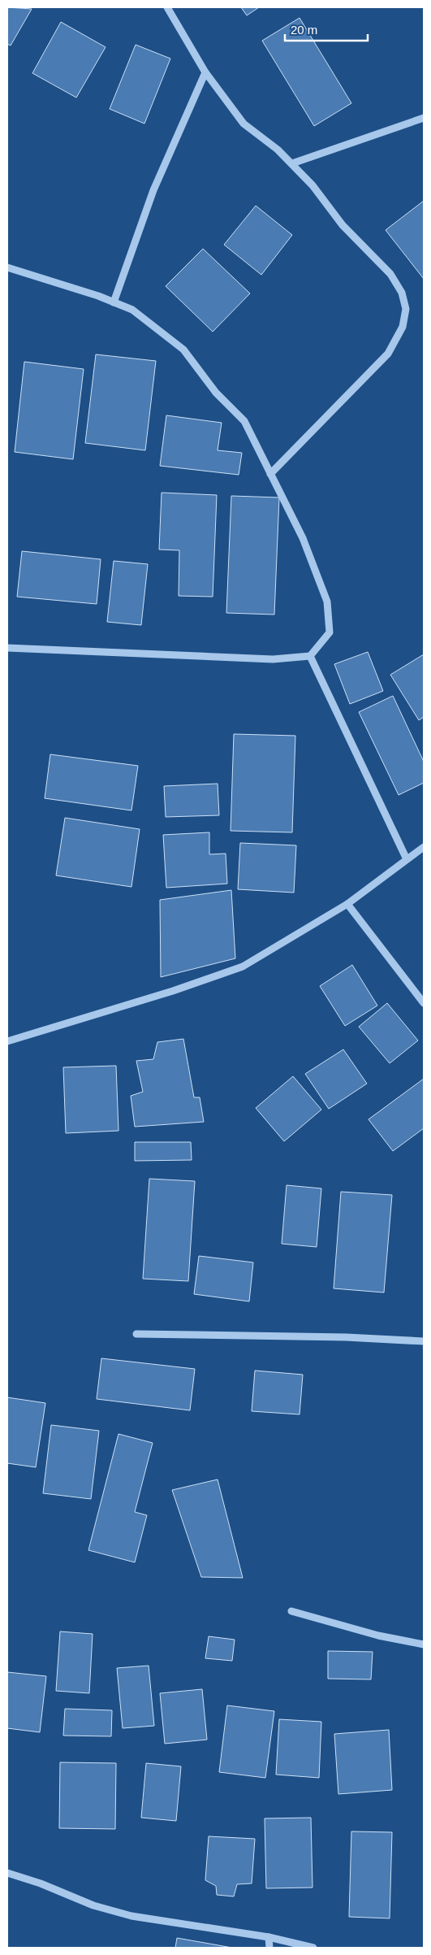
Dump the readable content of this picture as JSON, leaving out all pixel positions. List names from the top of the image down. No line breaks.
{"scale_bar":"20 m"}
